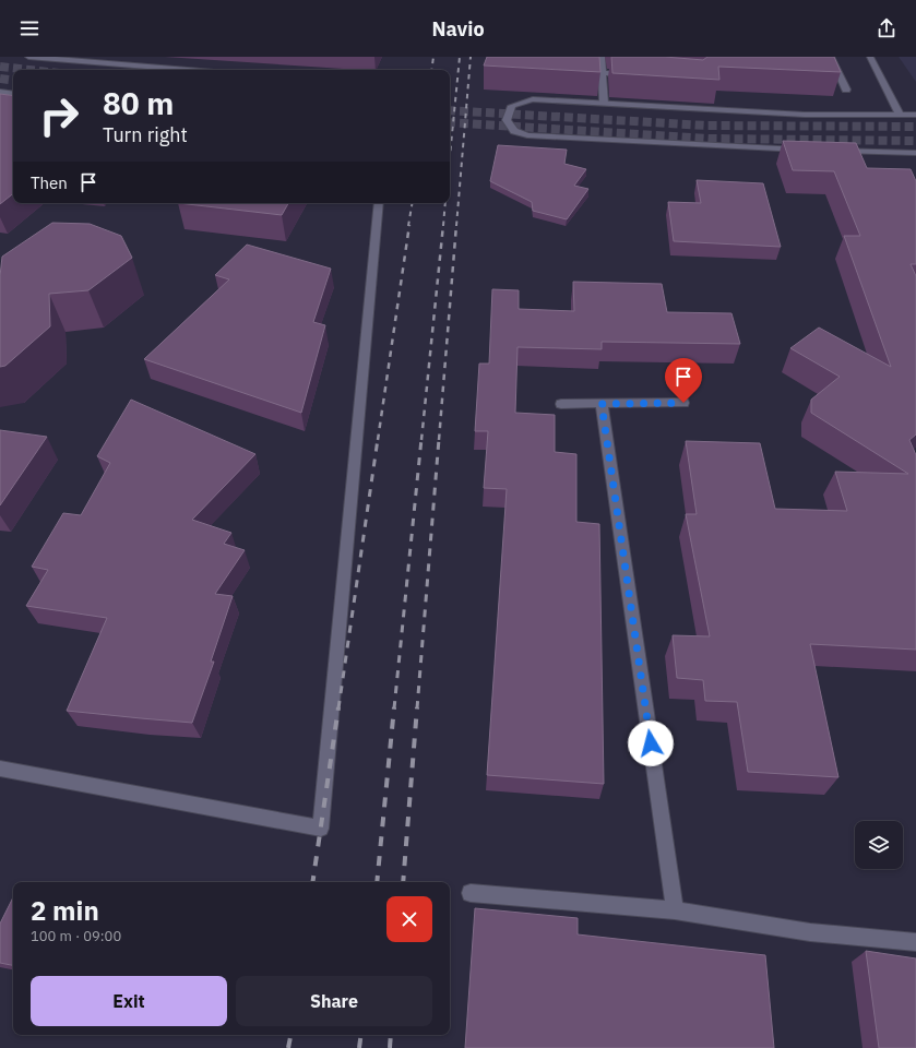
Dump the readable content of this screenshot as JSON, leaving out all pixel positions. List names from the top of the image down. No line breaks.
{"page":{"header":"Navio","turn":["80 m","Turn right"],"then":"Then","heading":["2 min","100 m · 09:00"],"buttons":["Exit","Share"]}}
